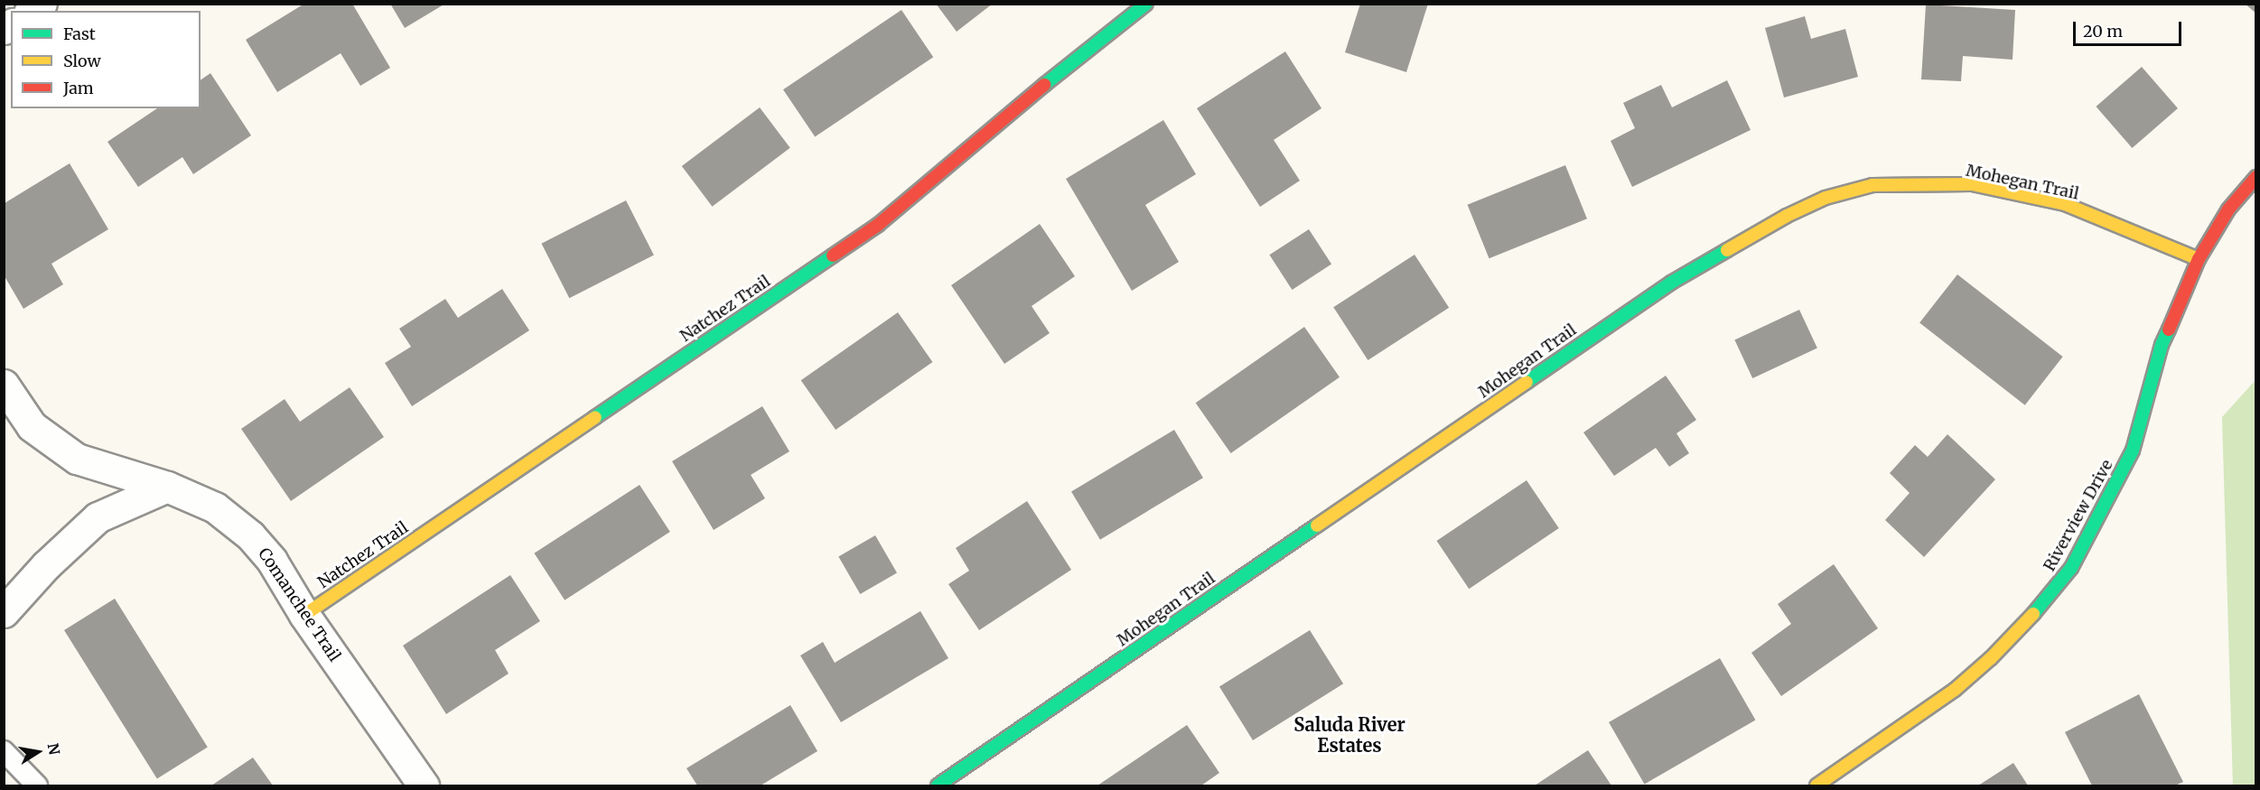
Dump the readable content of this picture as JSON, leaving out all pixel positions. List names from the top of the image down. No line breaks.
{"streets":{"street":["Mohegan Trail","Natchez Trail","Riverview Drive","Comanchee Trail"]},"crossings":[["Mohegan Trail","Riverview Drive"],["Natchez Trail","Comanchee Trail"]],"districts":["Saluda River Estates"],"legend":["Fast","Slow","Jam"],"scale_bar":"20 m","north":"right"}
